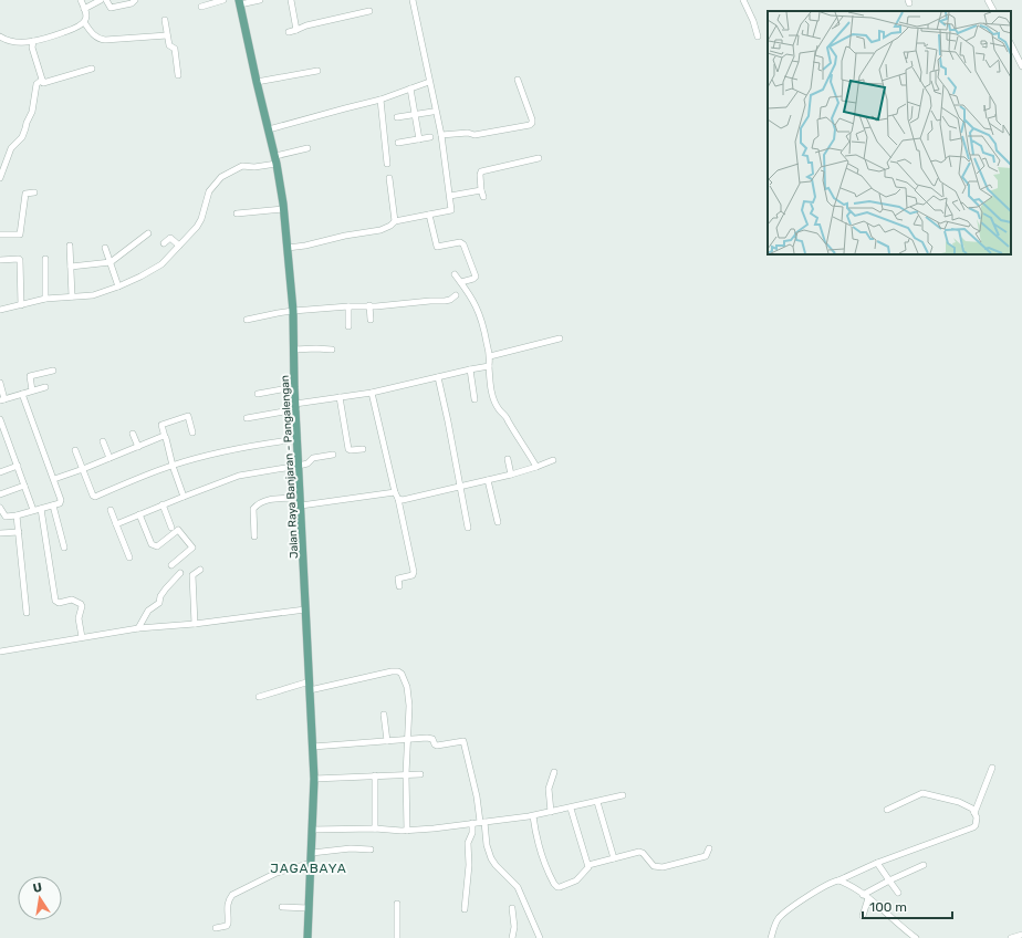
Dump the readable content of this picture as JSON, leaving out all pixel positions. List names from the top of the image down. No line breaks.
{"streets":{"main road":["Jalan Raya Banjaran - Pangalengan"]},"districts":["JAGABAYA"],"scale_bar":"100 m","north":"top"}
